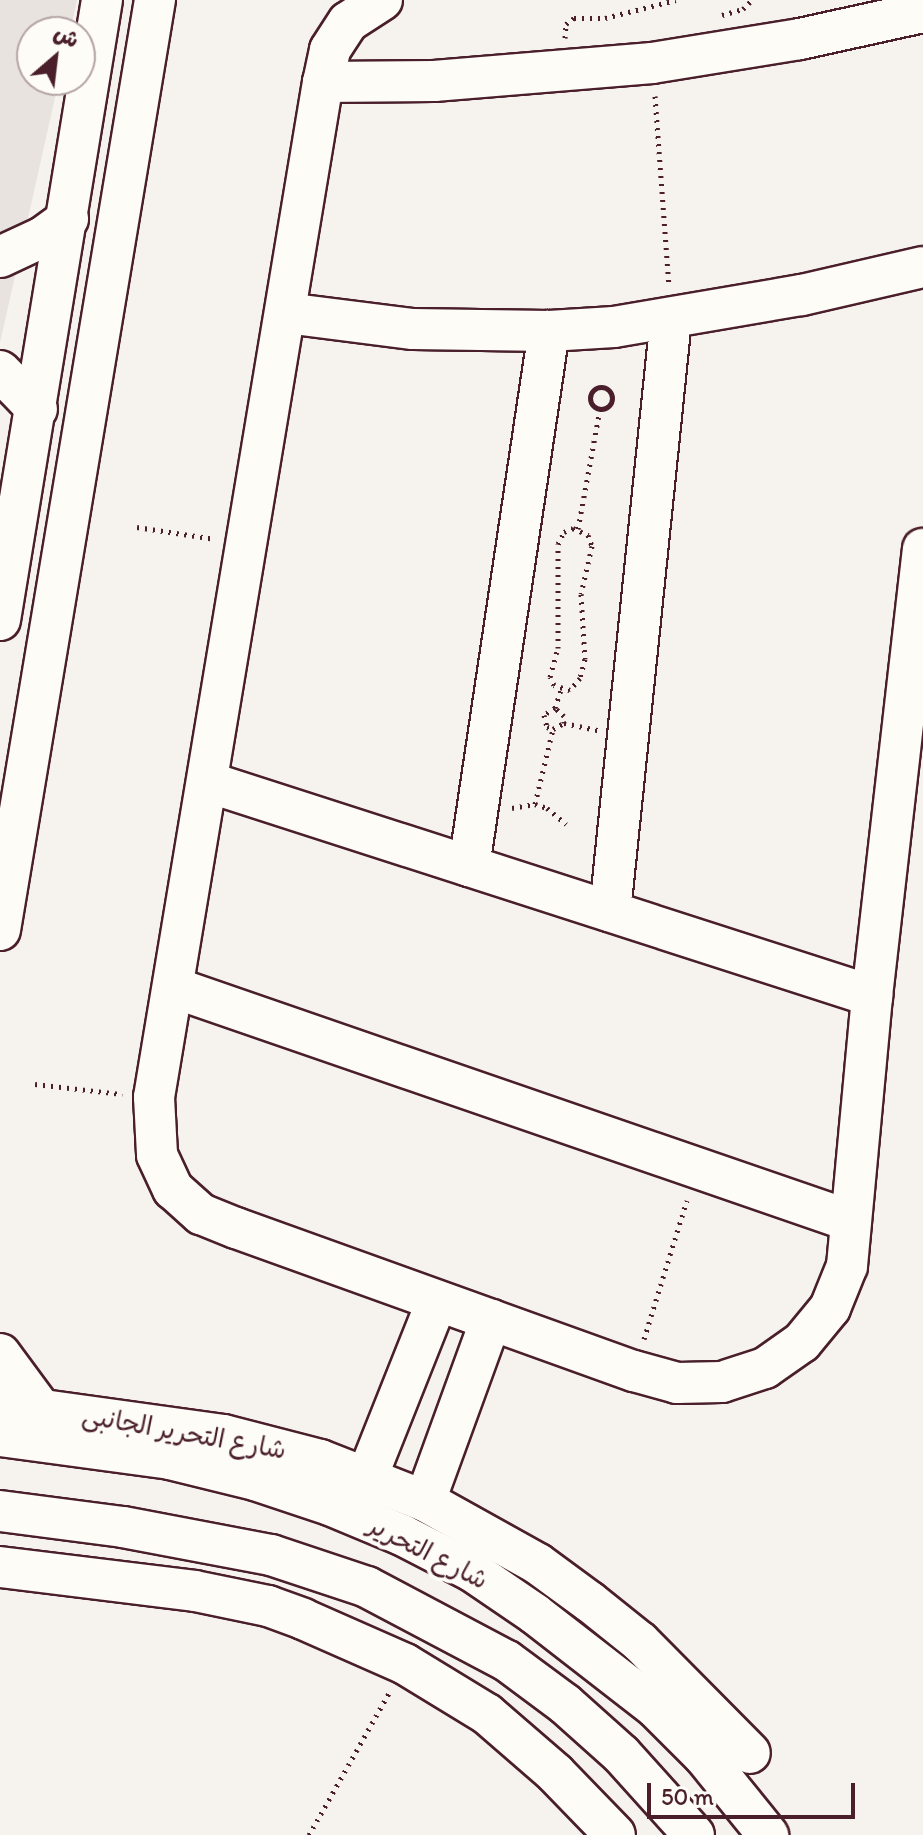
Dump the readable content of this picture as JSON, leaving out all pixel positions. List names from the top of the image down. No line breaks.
{"streets":{"street":["شارع التحرير الجانبى","شارع التحرير"]},"crossings":[["شارع التحرير الجانبى","شارع التحرير"]],"scale_bar":"50 m","north":"top right"}
